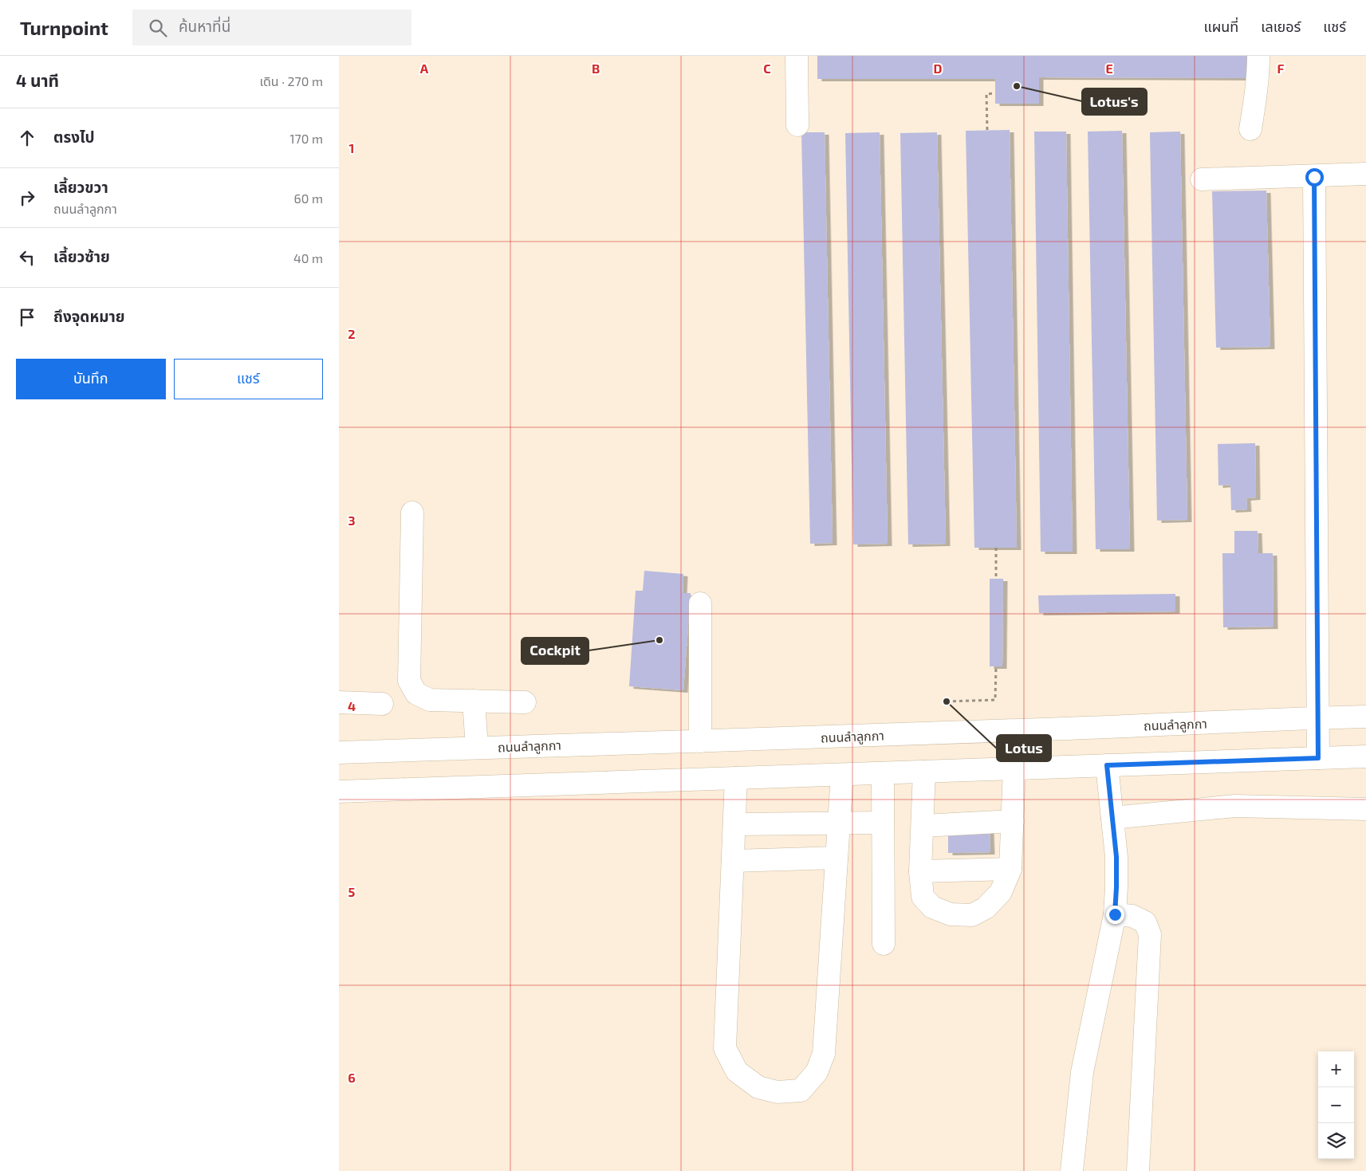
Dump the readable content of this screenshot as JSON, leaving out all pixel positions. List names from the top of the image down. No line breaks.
{"streets":{"main road":["ถนนลำลูกกา"]},"places":["Lotus's","Cockpit","Lotus"],"page":{"header":"Turnpoint","search":"ค้นหาที่นี่","nav":["แผนที่","เลเยอร์","แชร์"],"heading":["4 นาที","เดิน · 270 m"],"list":[["ตรงไป","170 m"],["เลี้ยวขวา","ถนนลำลูกกา","60 m"],["เลี้ยวซ้าย","40 m"],"ถึงจุดหมาย"],"buttons":["บันทึก","แชร์"],"map_buttons":["+","−"]},"grid":{"columns":["A","B","C","D","E","F"],"rows":["1","2","3","4","5","6"]}}
